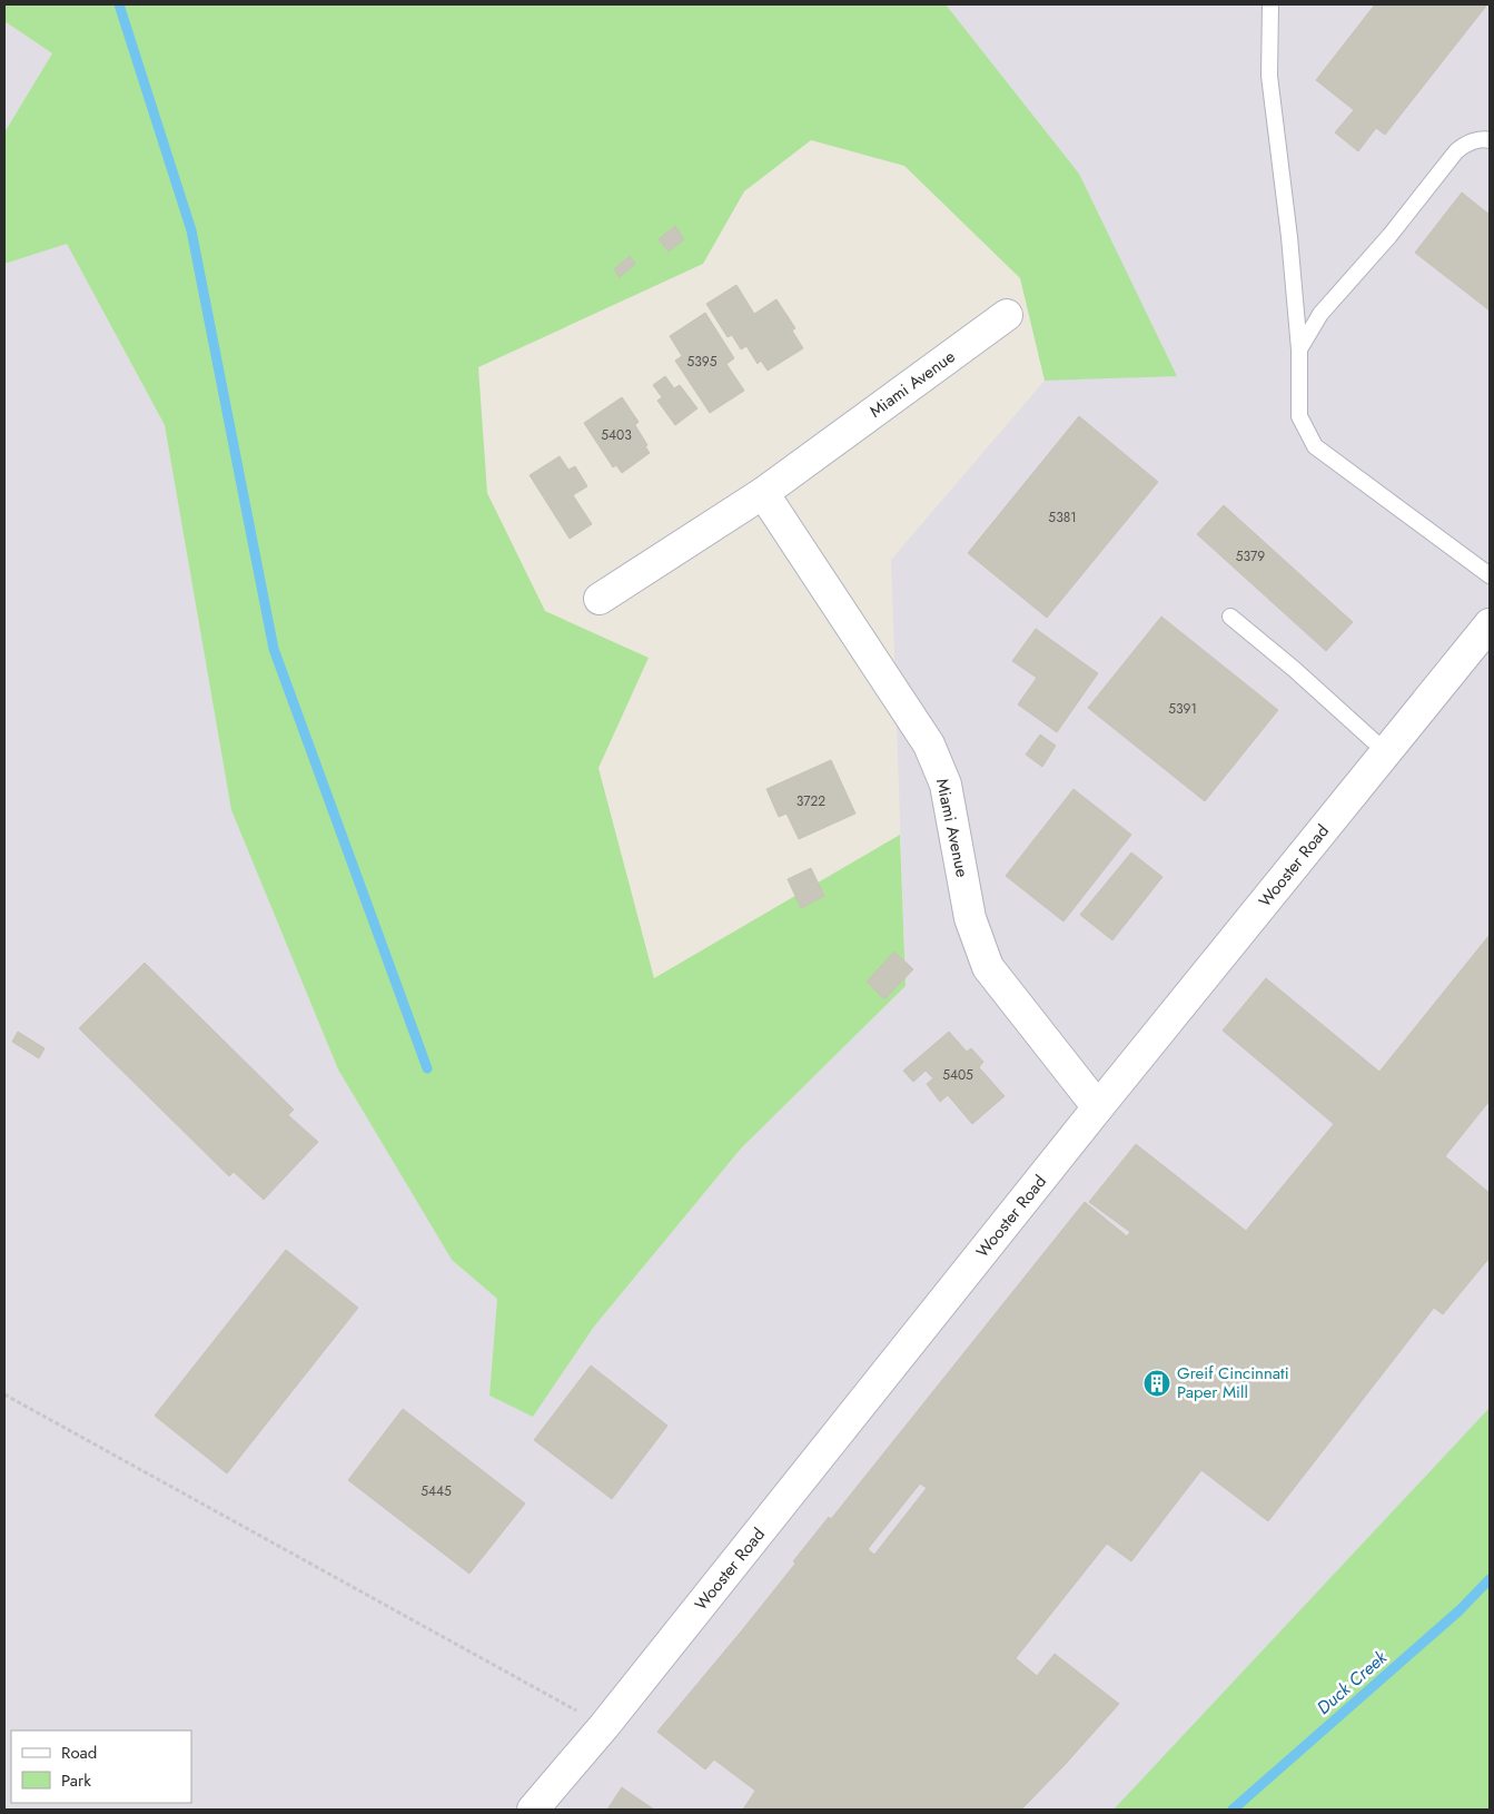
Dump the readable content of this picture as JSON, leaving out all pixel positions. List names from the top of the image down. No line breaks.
{"streets":{"street":["Miami Avenue","Wooster Road"]},"crossings":[["Miami Avenue","Wooster Road"]],"water":["Duck Creek"],"places":{"building":["Greif Cincinnati Paper Mill"]},"house_numbers":["5395","5403","5381","5379","5391","3722","5405","5445"],"legend":["Road","Park"]}
